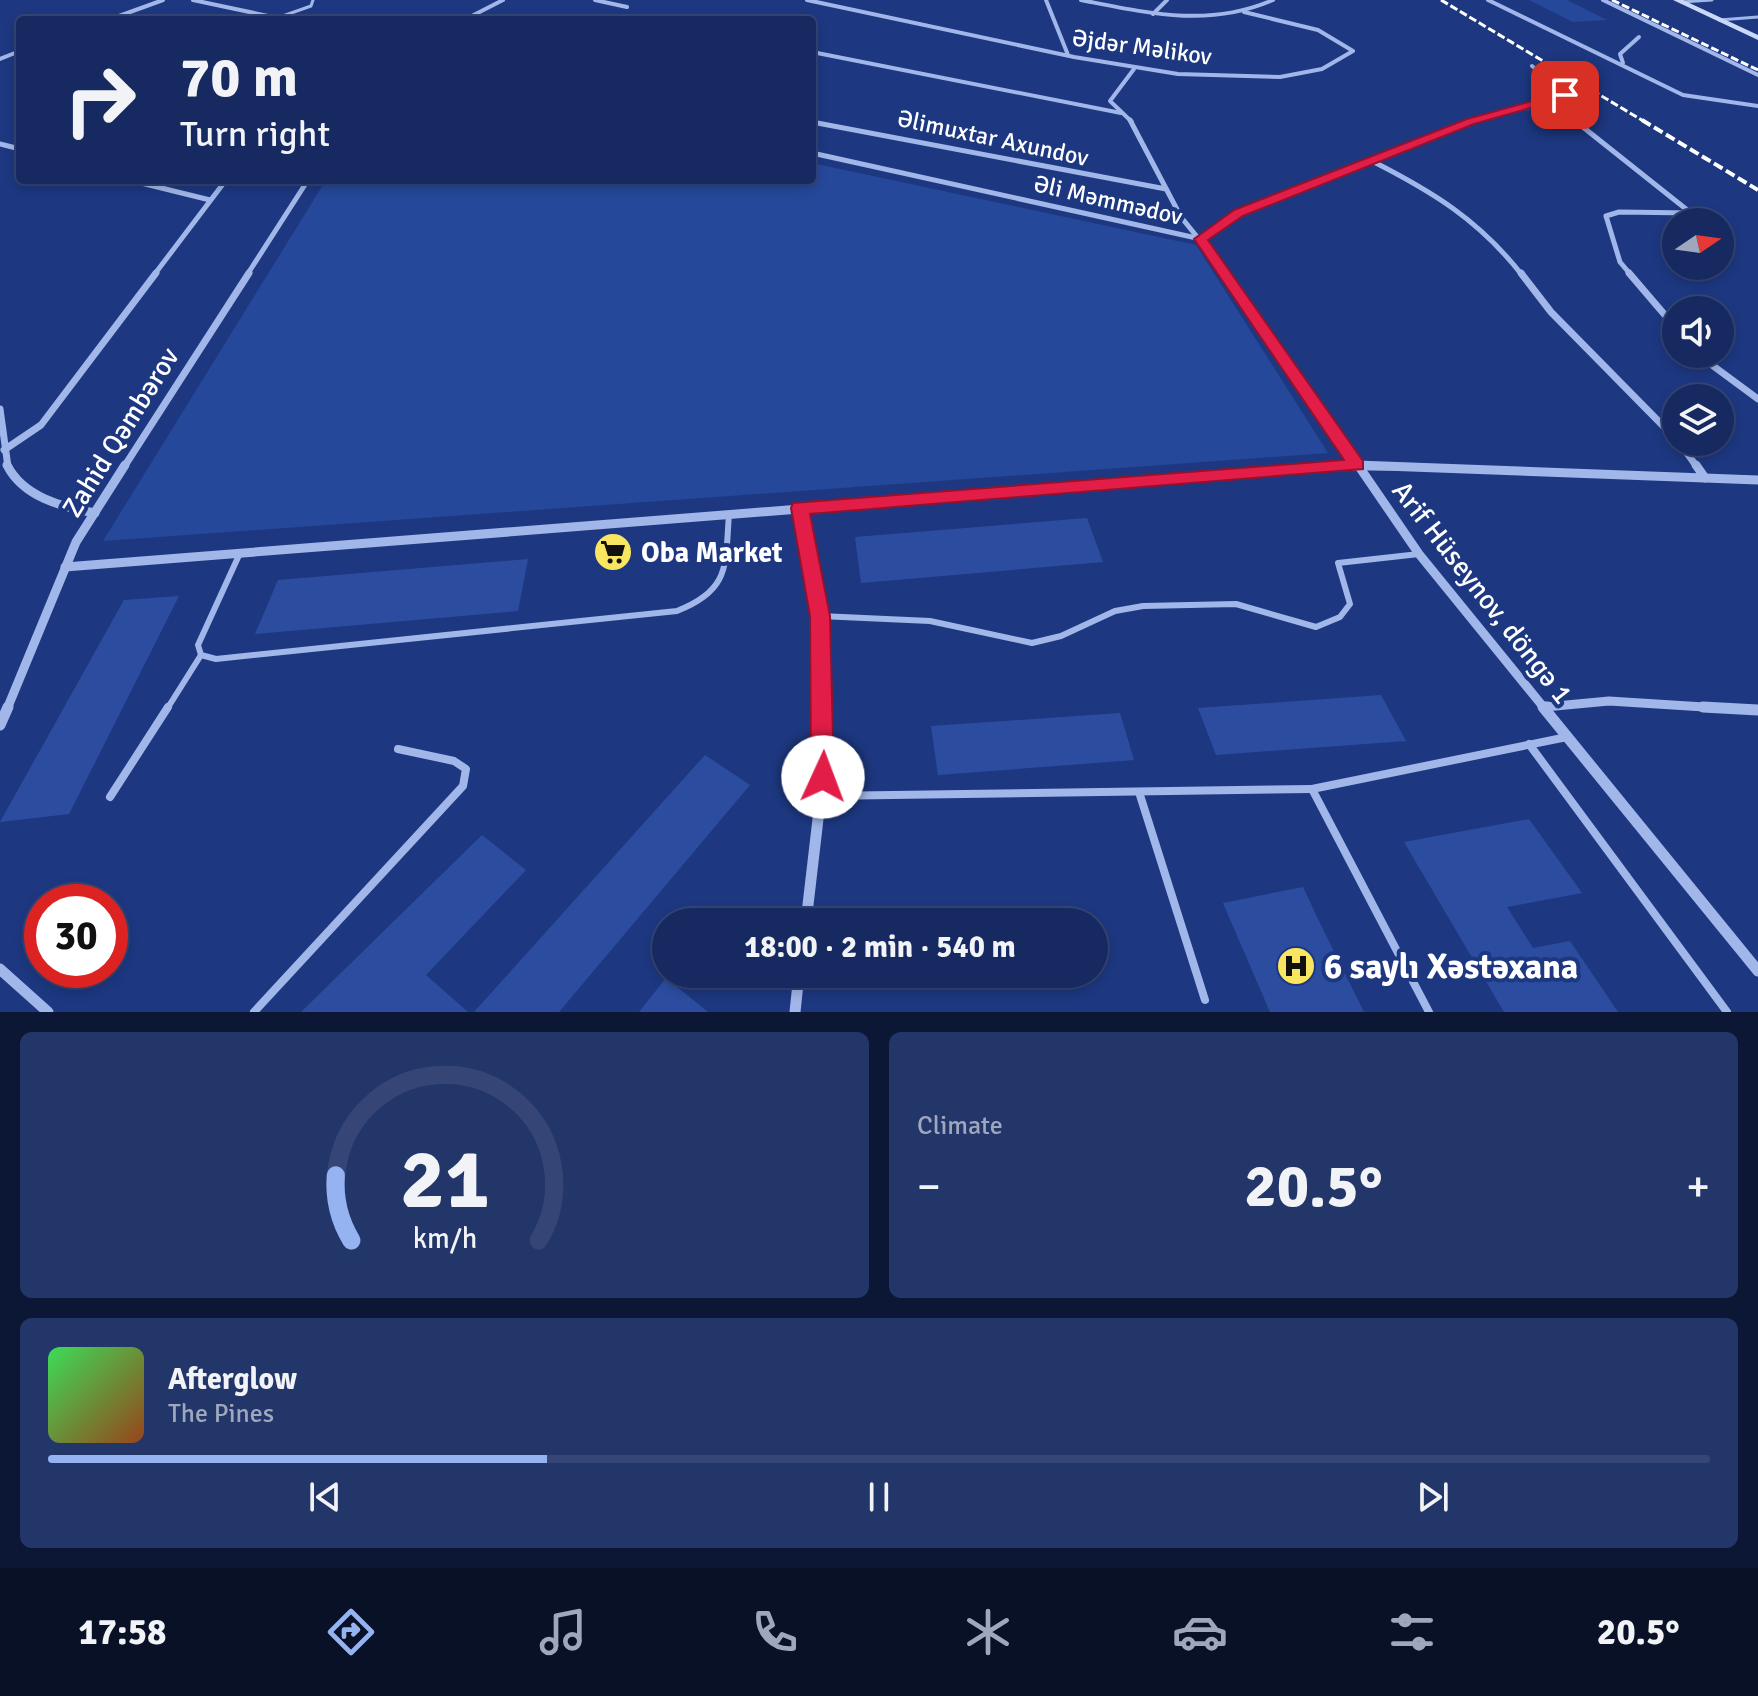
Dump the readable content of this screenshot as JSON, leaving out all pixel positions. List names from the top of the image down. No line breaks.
{"streets":{"street":["Əjdər Məlikov","Əlimuxtar Axundov","Əli Məmmədov","Zahid Qəmbərov","Arif Hüseynov, döngə 1"]},"crossings":[["Əlimuxtar Axundov","Arif Hüseynov, döngə 1"],["Əli Məmmədov","Arif Hüseynov, döngə 1"]],"places":{"supermarket":["Oba Market"],"hospital":["6 saylı Xəstəxana"]},"north":"right","page":{"turn":["70 m","Turn right"],"limit":"30","trip":"18:00 · 2 min · 540 m","tile":"Climate","heat":["−","20.5°","+"],"song":["Afterglow","The Pines"],"tabs":["17:58","20.5°"],"gauge":["21","km/h"]}}
